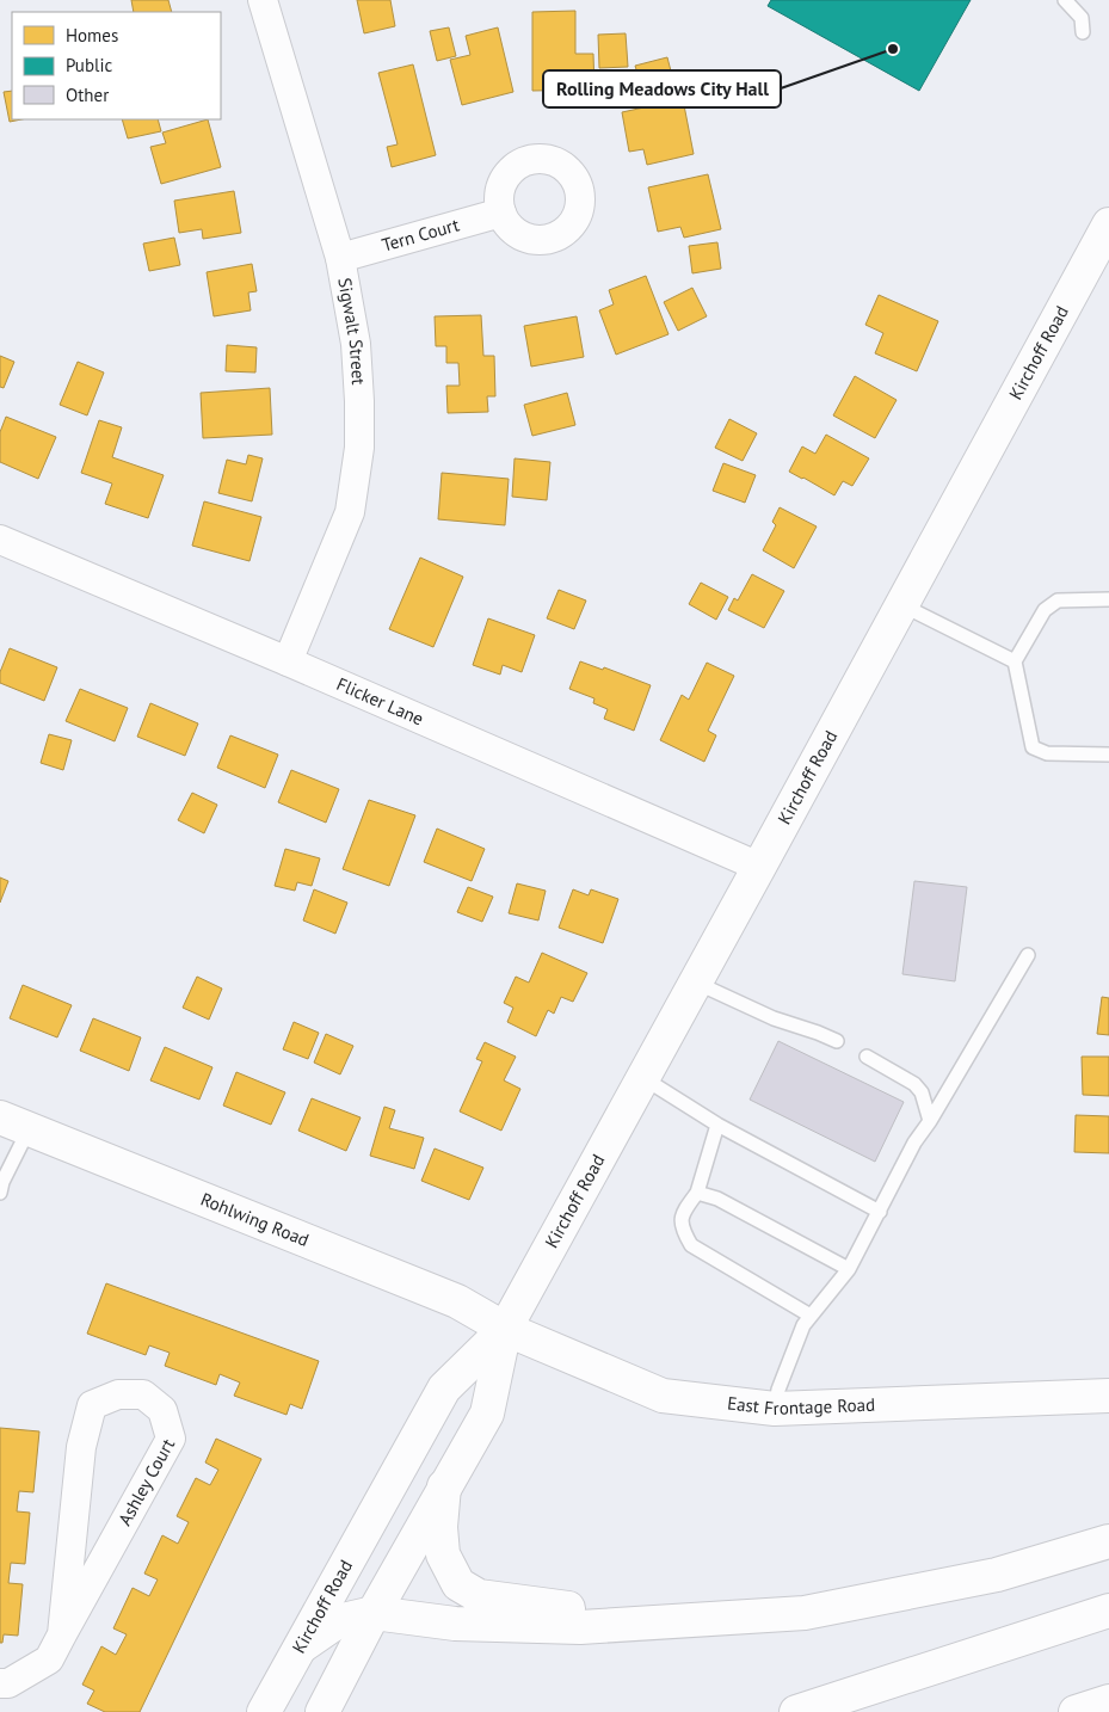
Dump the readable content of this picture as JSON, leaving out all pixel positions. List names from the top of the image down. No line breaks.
{"streets":{"main road":["Kirchoff Road","Rohlwing Road","East Frontage Road"],"street":["Tern Court","Sigwalt Street","Flicker Lane","Ashley Court"]},"crossings":[["Tern Court","Sigwalt Street"],["Sigwalt Street","Flicker Lane"],["Kirchoff Road","Flicker Lane"],["Kirchoff Road","Rohlwing Road"],["Kirchoff Road","East Frontage Road"],["Rohlwing Road","East Frontage Road"]],"places":["Rolling Meadows City Hall"],"legend":["Homes","Public","Other"]}
